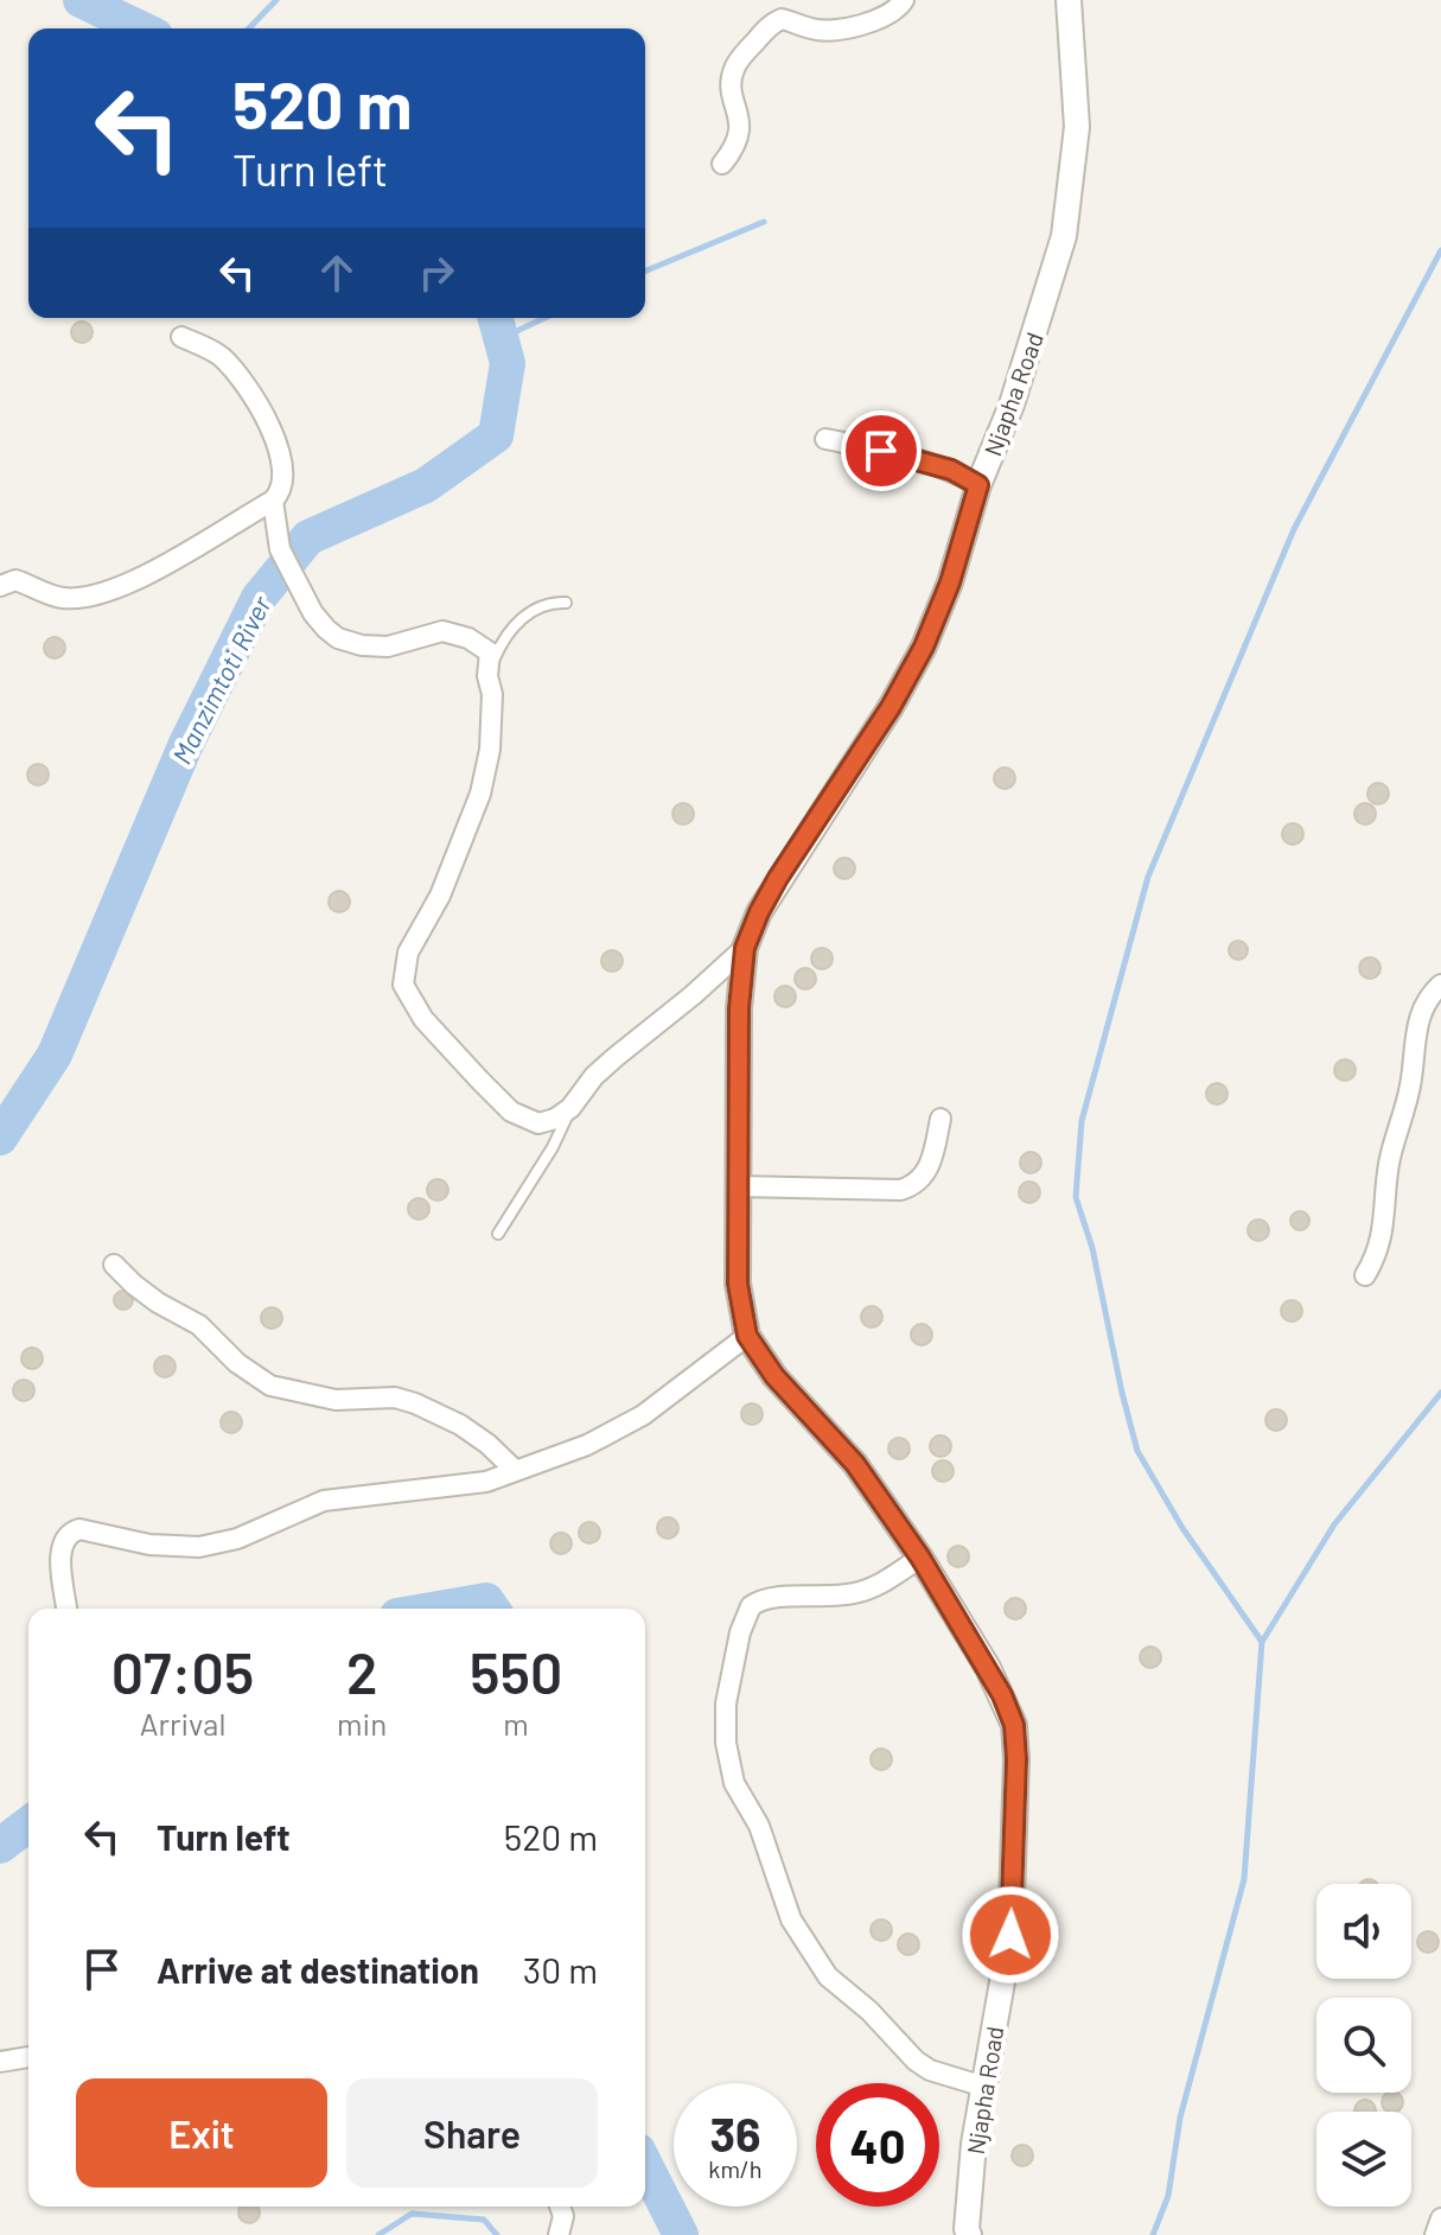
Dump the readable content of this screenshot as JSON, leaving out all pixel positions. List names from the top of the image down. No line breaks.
{"streets":{"street":["Njapha Road"]},"water":["Manzimtoti River"],"page":{"turn":["520 m","Turn left"],"eta":["07:05","Arrival","2","min","550","m"],"list":[{"name":"Turn left","value":"520 m"},{"name":"Arrive at destination","value":"30 m"}],"buttons":["Exit","Share"],"speed":"36 km/h","limit":"40"}}
